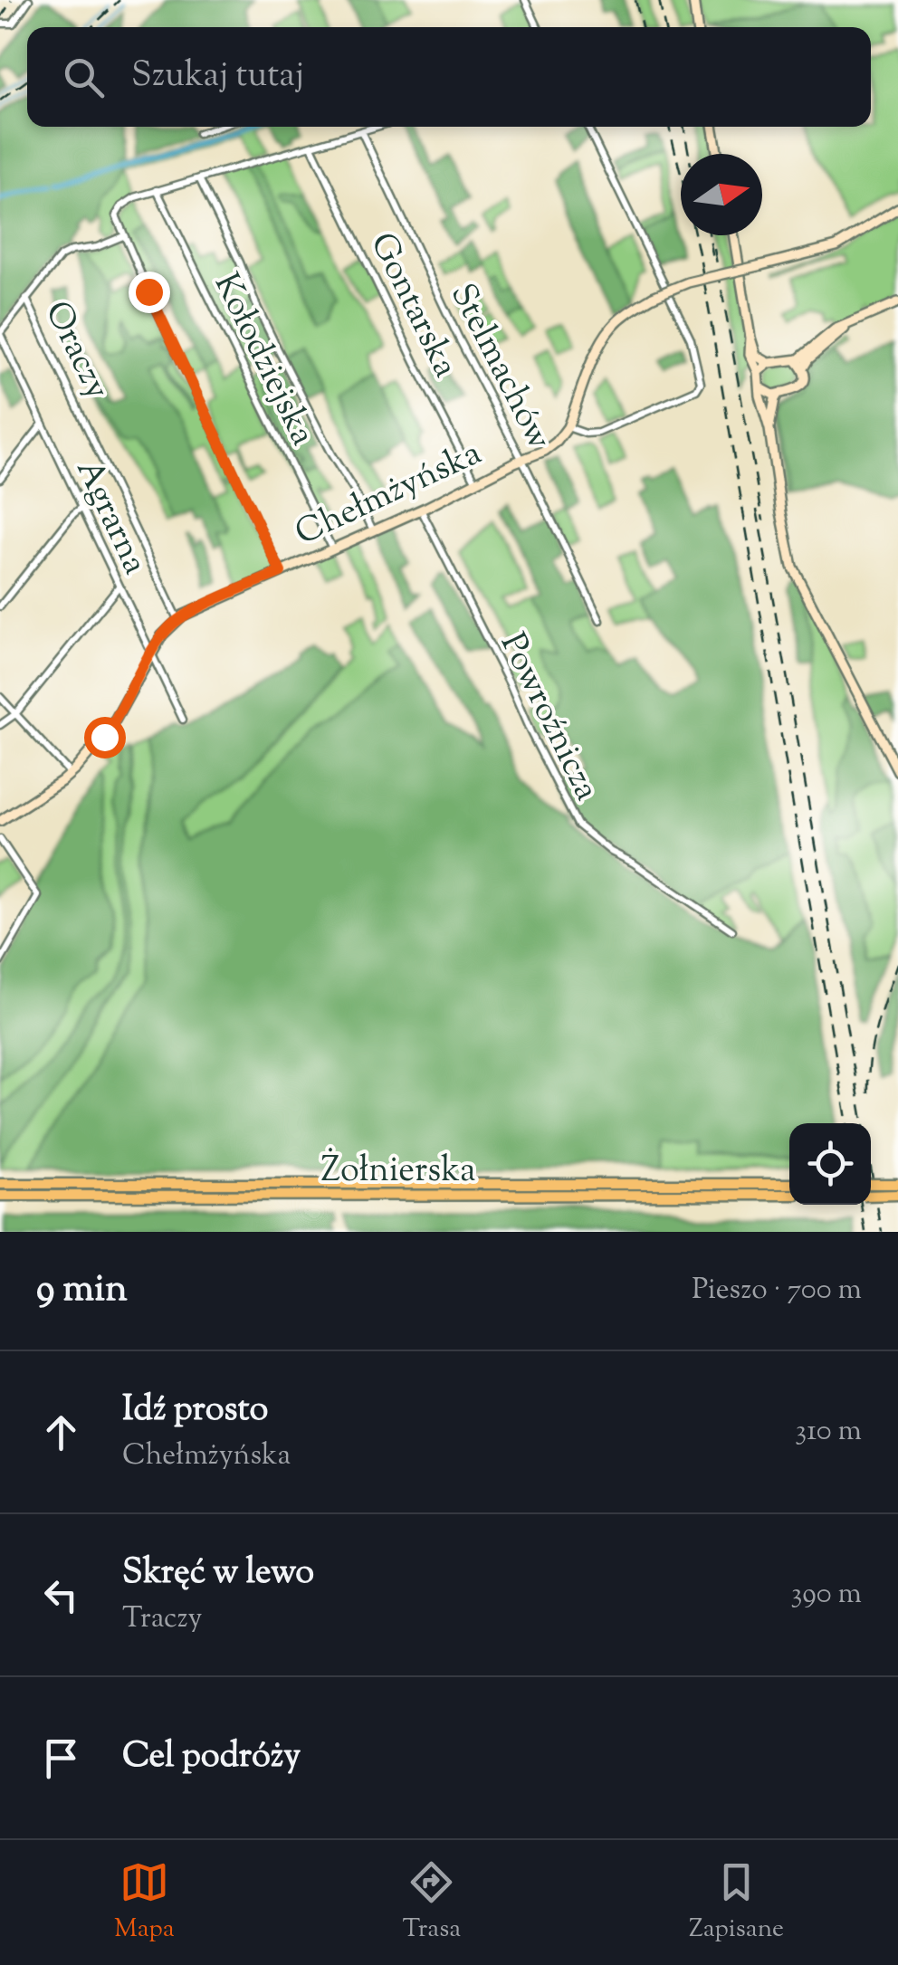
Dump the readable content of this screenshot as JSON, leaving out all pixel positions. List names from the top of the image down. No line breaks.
{"streets":{"main road":["Żołnierska"],"street":["Gontarska","Oraczy","Kołodziejska","Stelmachów","Chełmżyńska","Agrarna","Powroźnicza"]},"crossings":[["Gontarska","Chełmżyńska"],["Oraczy","Chełmżyńska"],["Kołodziejska","Chełmżyńska"],["Stelmachów","Chełmżyńska"],["Chełmżyńska","Agrarna"],["Chełmżyńska","Powroźnicza"]],"north":"right","page":{"search":"Szukaj tutaj","heading":["9 min","Pieszo · 700 m"],"list":[["Idź prosto","Chełmżyńska","310 m"],["Skręć w lewo","Traczy","390 m"],"Cel podróży"],"nav":["Mapa","Trasa","Zapisane"]}}
